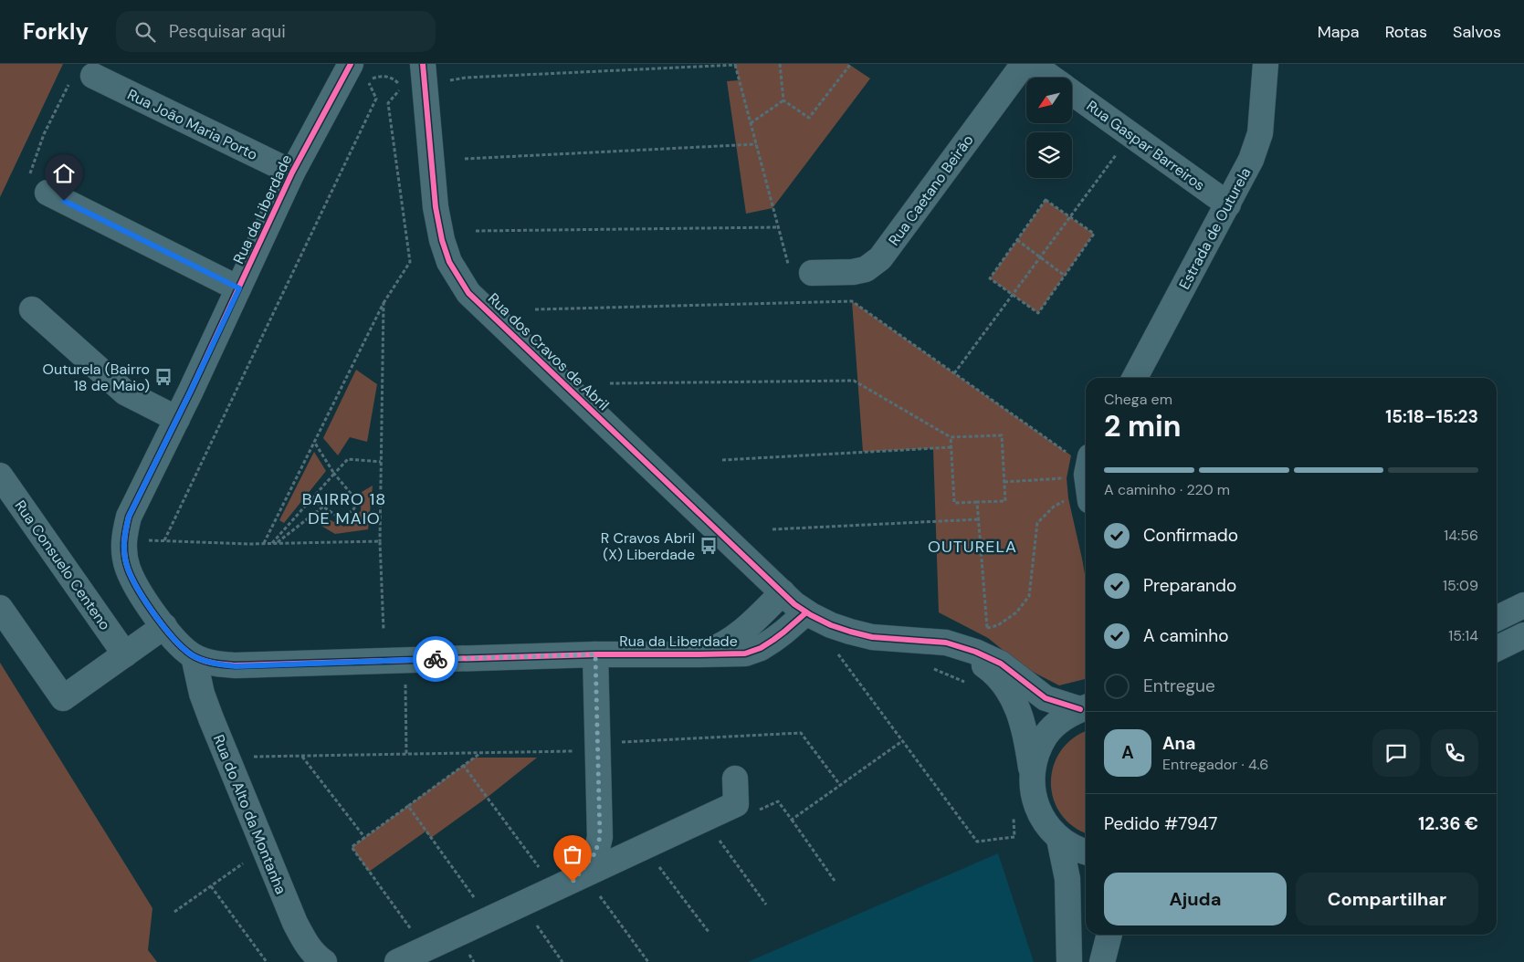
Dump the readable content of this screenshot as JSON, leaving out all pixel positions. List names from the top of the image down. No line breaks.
{"streets":{"street":["Rua João Maria Porto","Rua Gaspar Barreiros","Rua Caetano Beirão","Rua da Liberdade","Estrada de Outurela","Rua dos Cravos de Abril","Rua Consuelo Centeno","Rua do Alto da Montanha"]},"crossings":[["Rua João Maria Porto","Rua da Liberdade"],["Rua Gaspar Barreiros","Estrada de Outurela"],["Rua da Liberdade","Rua dos Cravos de Abril"],["Rua da Liberdade","Rua do Alto da Montanha"]],"districts":["BAIRRO 18 DE MAIO","OUTURELA"],"places":{"bus stop":["Outurela (Bairro 18 de Maio)","R Cravos Abril (X) Liberdade"]},"north":"bottom left","page":{"header":"Forkly","search":"Pesquisar aqui","nav":["Mapa","Rotas","Salvos"],"heading":["2 min","Chega em","15:18–15:23"],"panel":["Ana","Entregador · 4.6","Pedido #7947","12.36 €"],"bar":"A caminho · 220 m","list":[["Confirmado","14:56"],["Preparando","15:09"],["A caminho","15:14"],"Entregue"],"round":"A","buttons":["Ajuda","Compartilhar"]}}
